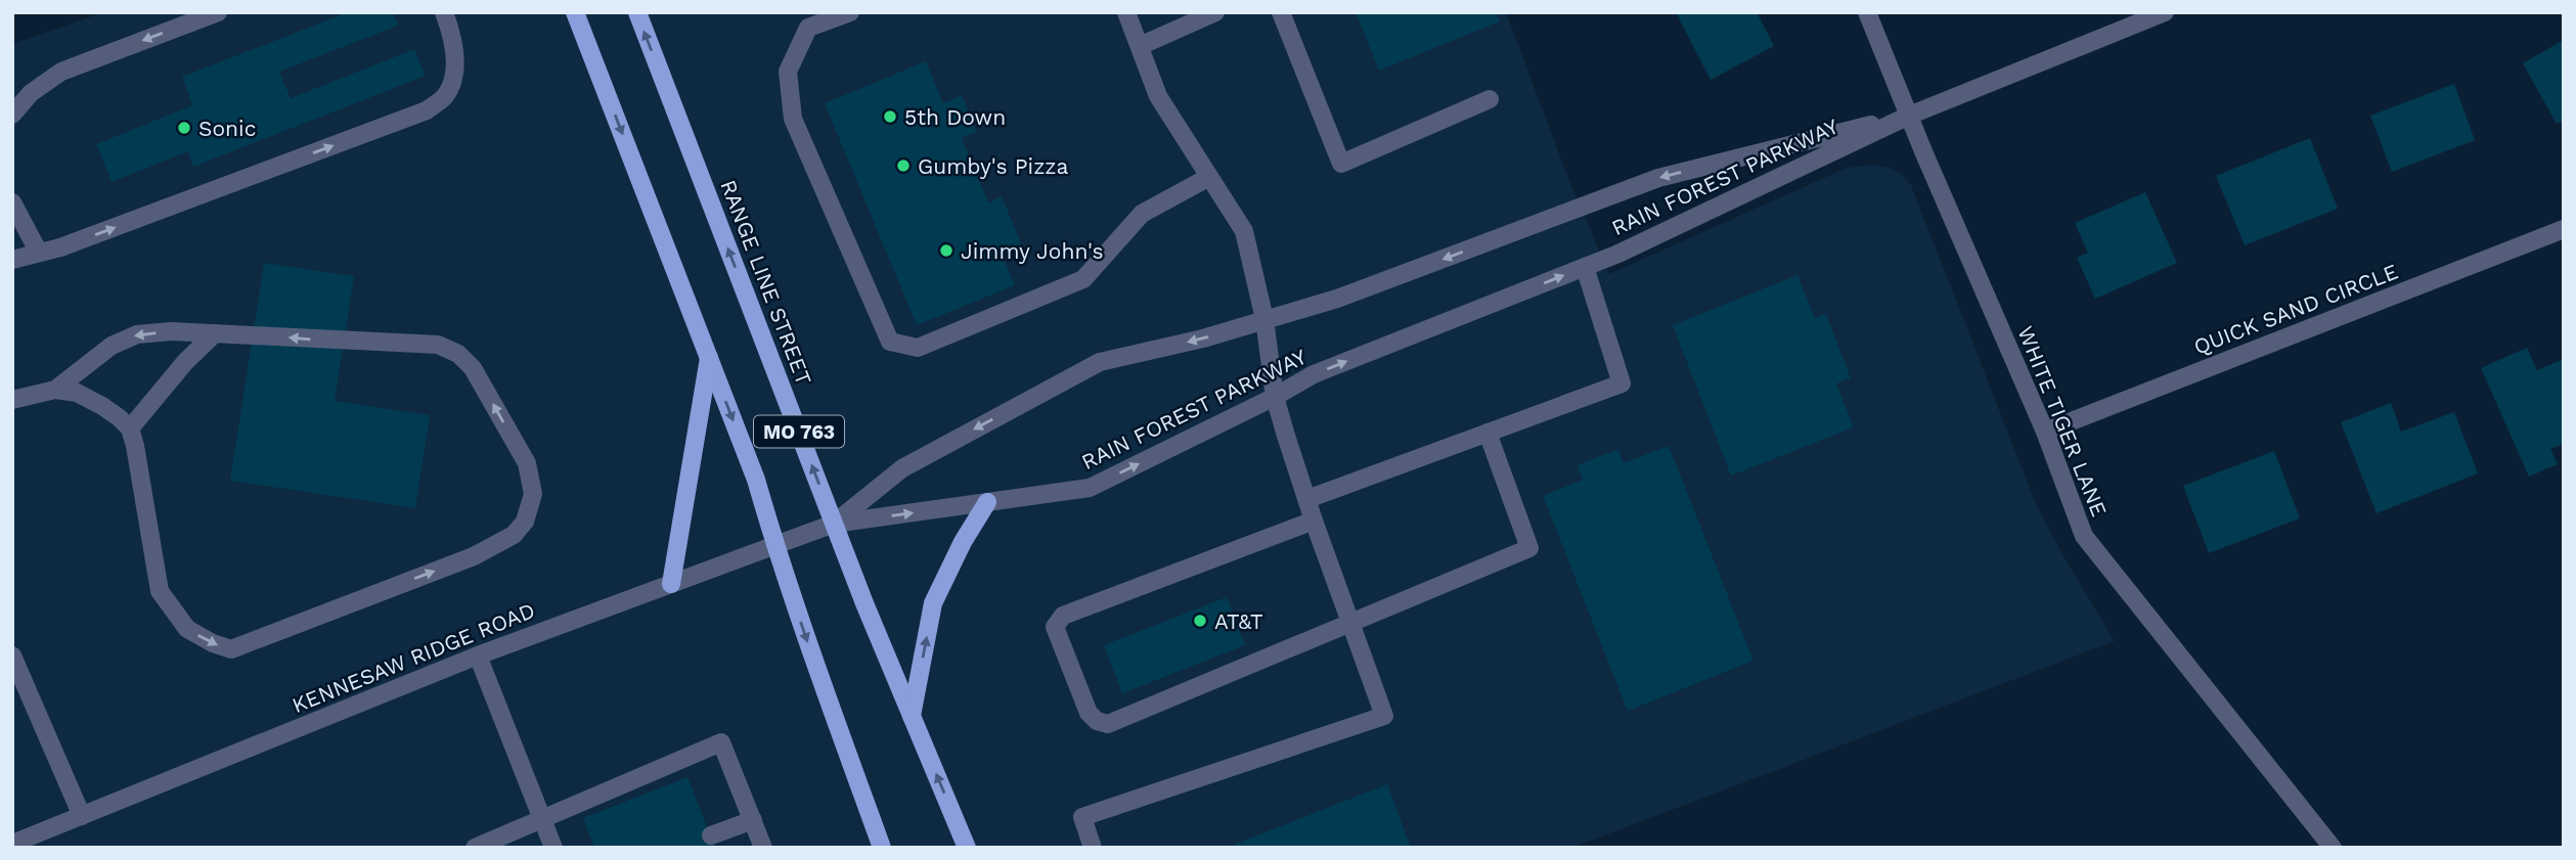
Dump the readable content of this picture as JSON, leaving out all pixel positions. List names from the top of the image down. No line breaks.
{"streets":{"main road":["RANGE LINE STREET","MO 763"],"street":["RAIN FOREST PARKWAY","QUICK SAND CIRCLE","WHITE TIGER LANE","KENNESAW RIDGE ROAD"]},"crossings":[["RAIN FOREST PARKWAY","RANGE LINE STREET"],["RAIN FOREST PARKWAY","WHITE TIGER LANE"],["RAIN FOREST PARKWAY","KENNESAW RIDGE ROAD"],["RANGE LINE STREET","KENNESAW RIDGE ROAD"],["QUICK SAND CIRCLE","WHITE TIGER LANE"],["MO 763","KENNESAW RIDGE ROAD"]],"places":["5th Down","Sonic","Gumby's Pizza","Jimmy John's","AT&T"]}
